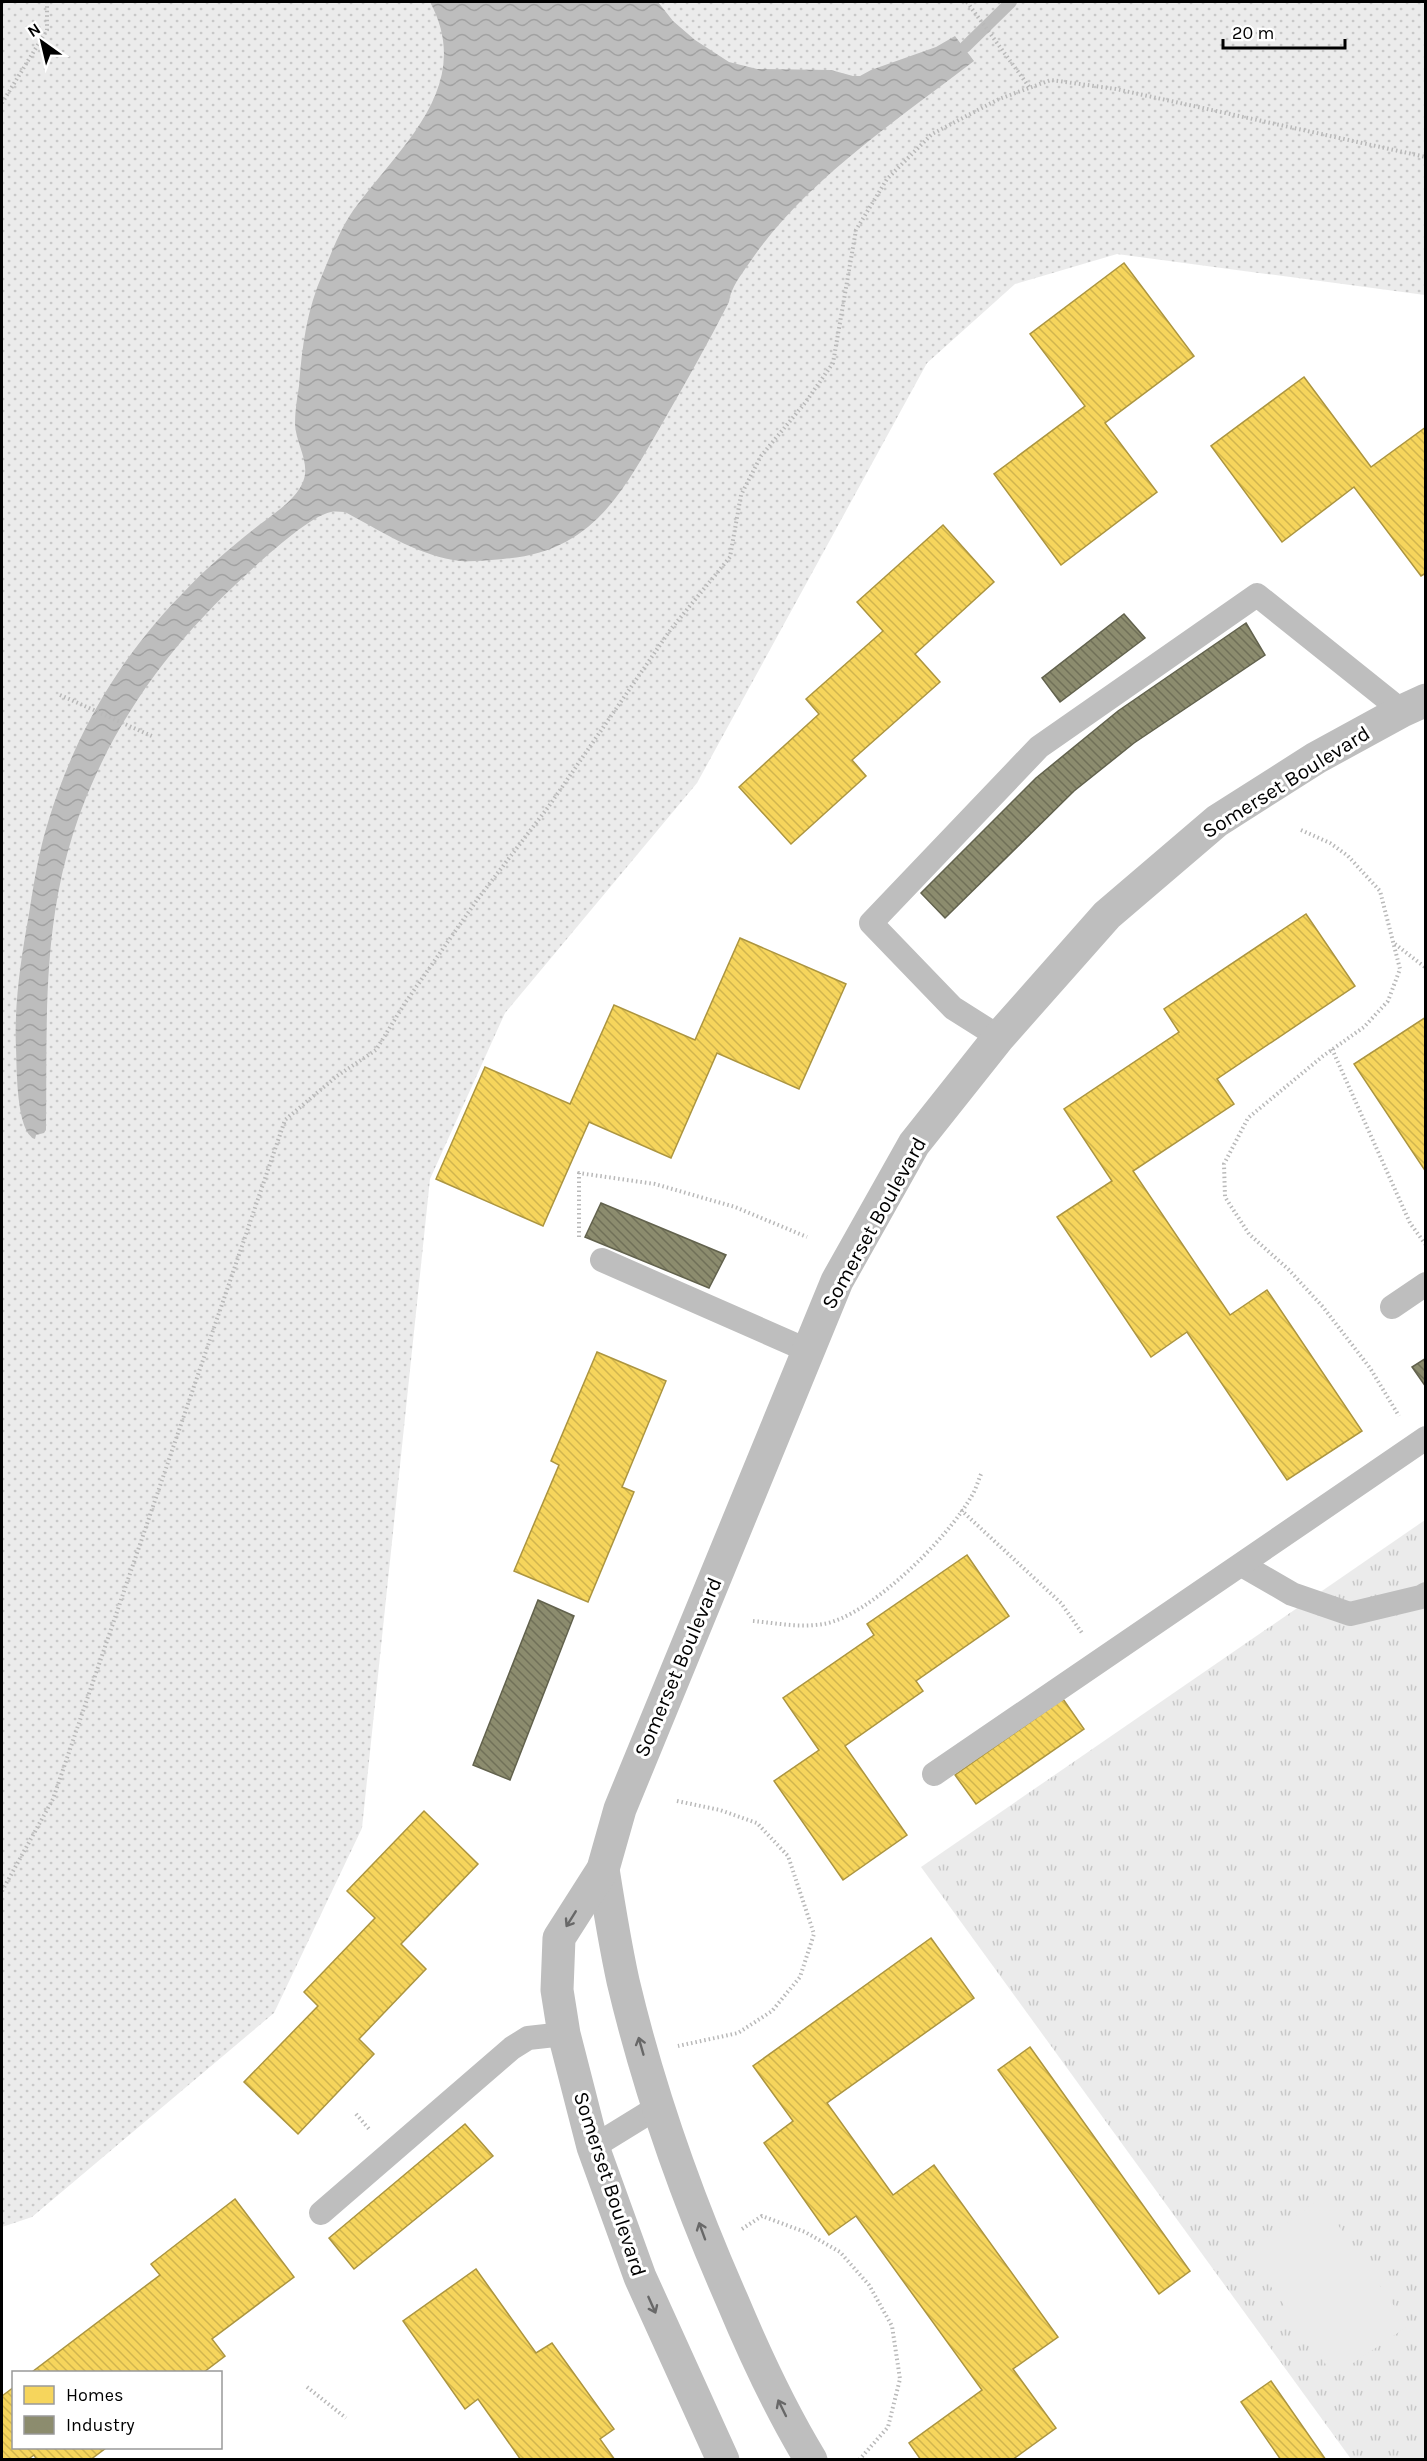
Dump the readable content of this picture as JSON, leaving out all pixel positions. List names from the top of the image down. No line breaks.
{"streets":{"street":["Somerset Boulevard"]},"legend":["Homes","Industry"],"scale_bar":"20 m","north":"top left"}
